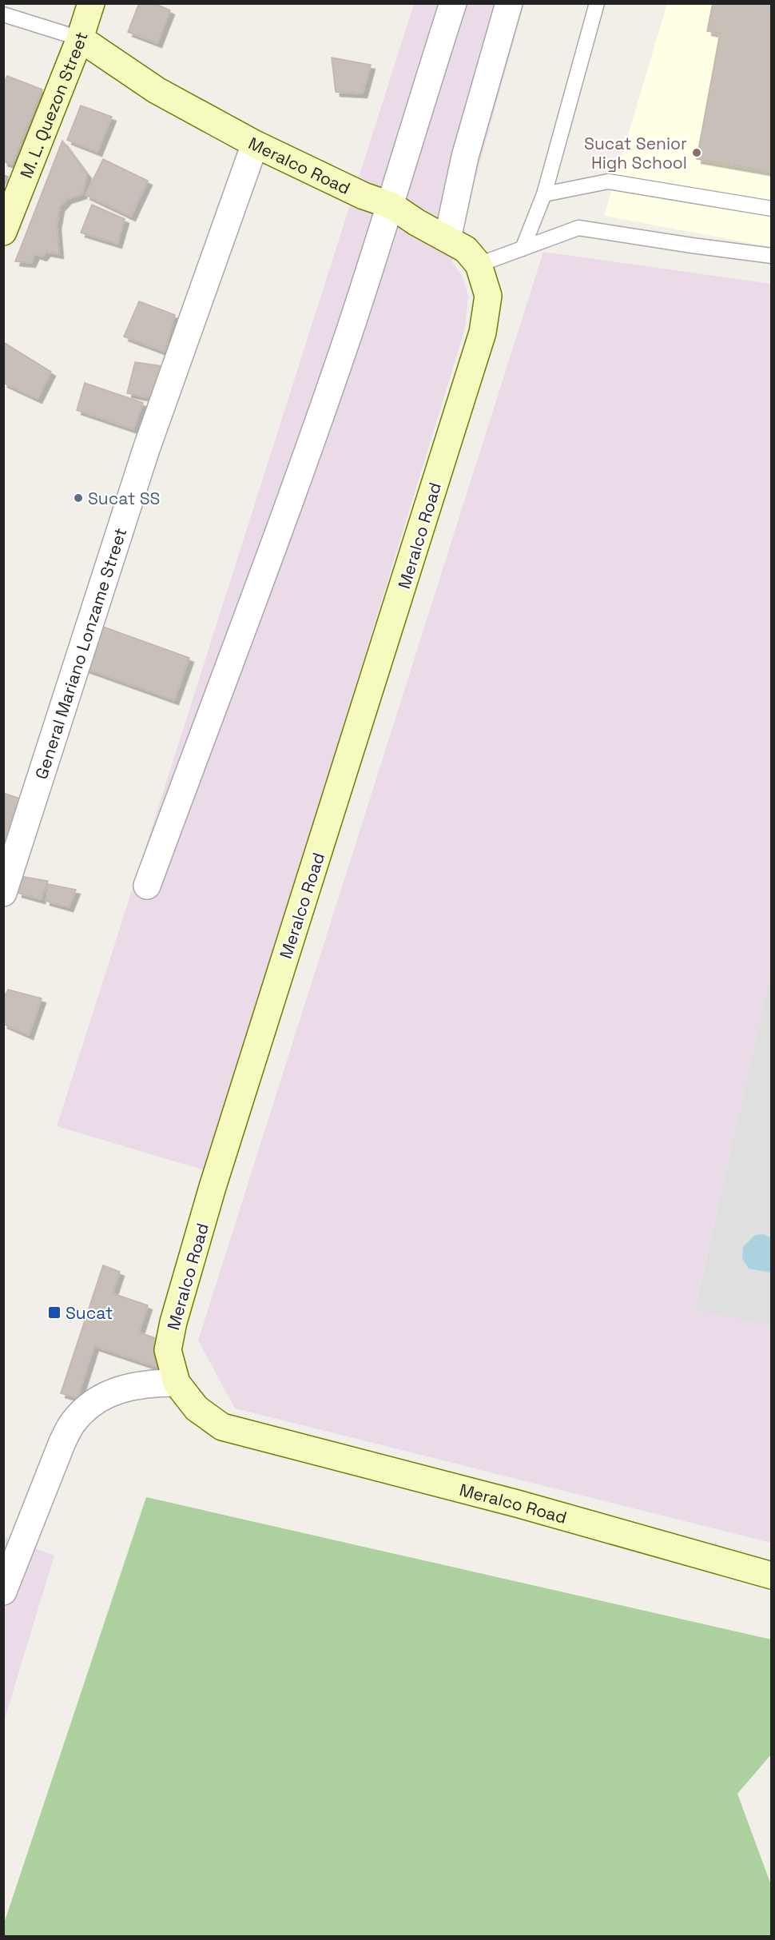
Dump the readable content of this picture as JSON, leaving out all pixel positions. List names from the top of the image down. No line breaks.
{"streets":{"main road":["M. L. Quezon Street","Meralco Road"],"street":["General Mariano Lonzame Street"]},"crossings":[["M. L. Quezon Street","Meralco Road"],["Meralco Road","General Mariano Lonzame Street"]],"places":{"other":["Sucat Senior High School","Sucat SS"],"transit":["Sucat"]}}
